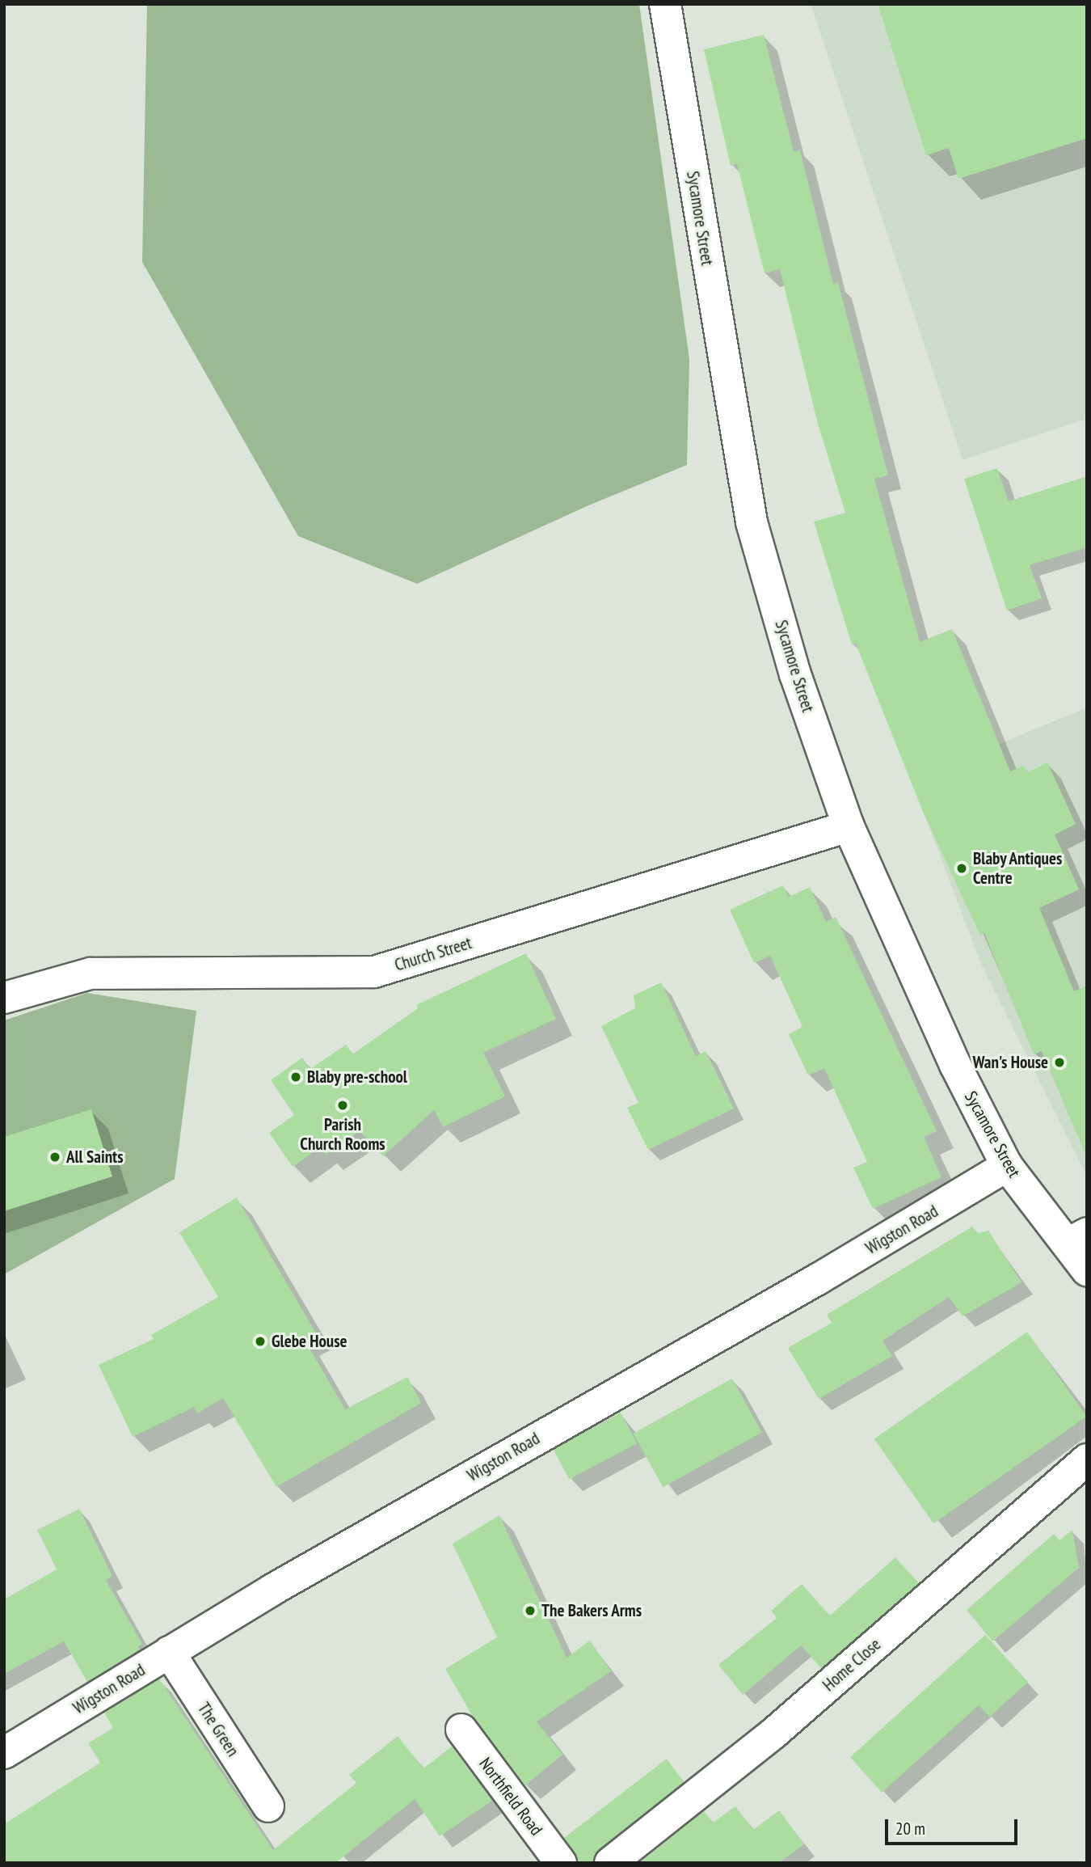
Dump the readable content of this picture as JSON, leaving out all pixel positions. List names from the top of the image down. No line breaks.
{"streets":{"street":["Sycamore Street","Church Street","Wigston Road","Home Close","The Green","Northfield Road"]},"crossings":[["Sycamore Street","Church Street"],["Sycamore Street","Wigston Road"],["Wigston Road","The Green"]],"places":["Blaby Antiques Centre","Wan's House","Blaby pre-school","Parish Church Rooms","All Saints","Glebe House","The Bakers Arms"],"scale_bar":"20 m"}
